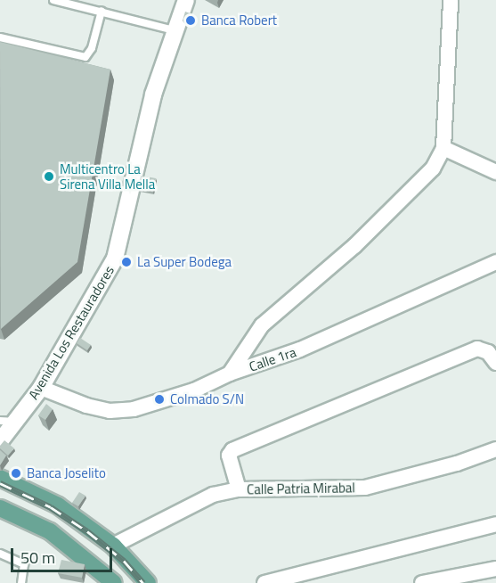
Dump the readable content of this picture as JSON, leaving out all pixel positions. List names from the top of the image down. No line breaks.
{"streets":{"street":["Avenida Los Restauradores","Calle 1ra","Calle Patria Mirabal"]},"crossings":[["Avenida Los Restauradores","Calle 1ra"]],"places":["Banca Robert","Multicentro La Sirena Villa Mella","La Super Bodega","Colmado S/N","Banca Joselito"],"scale_bar":"50 m"}
